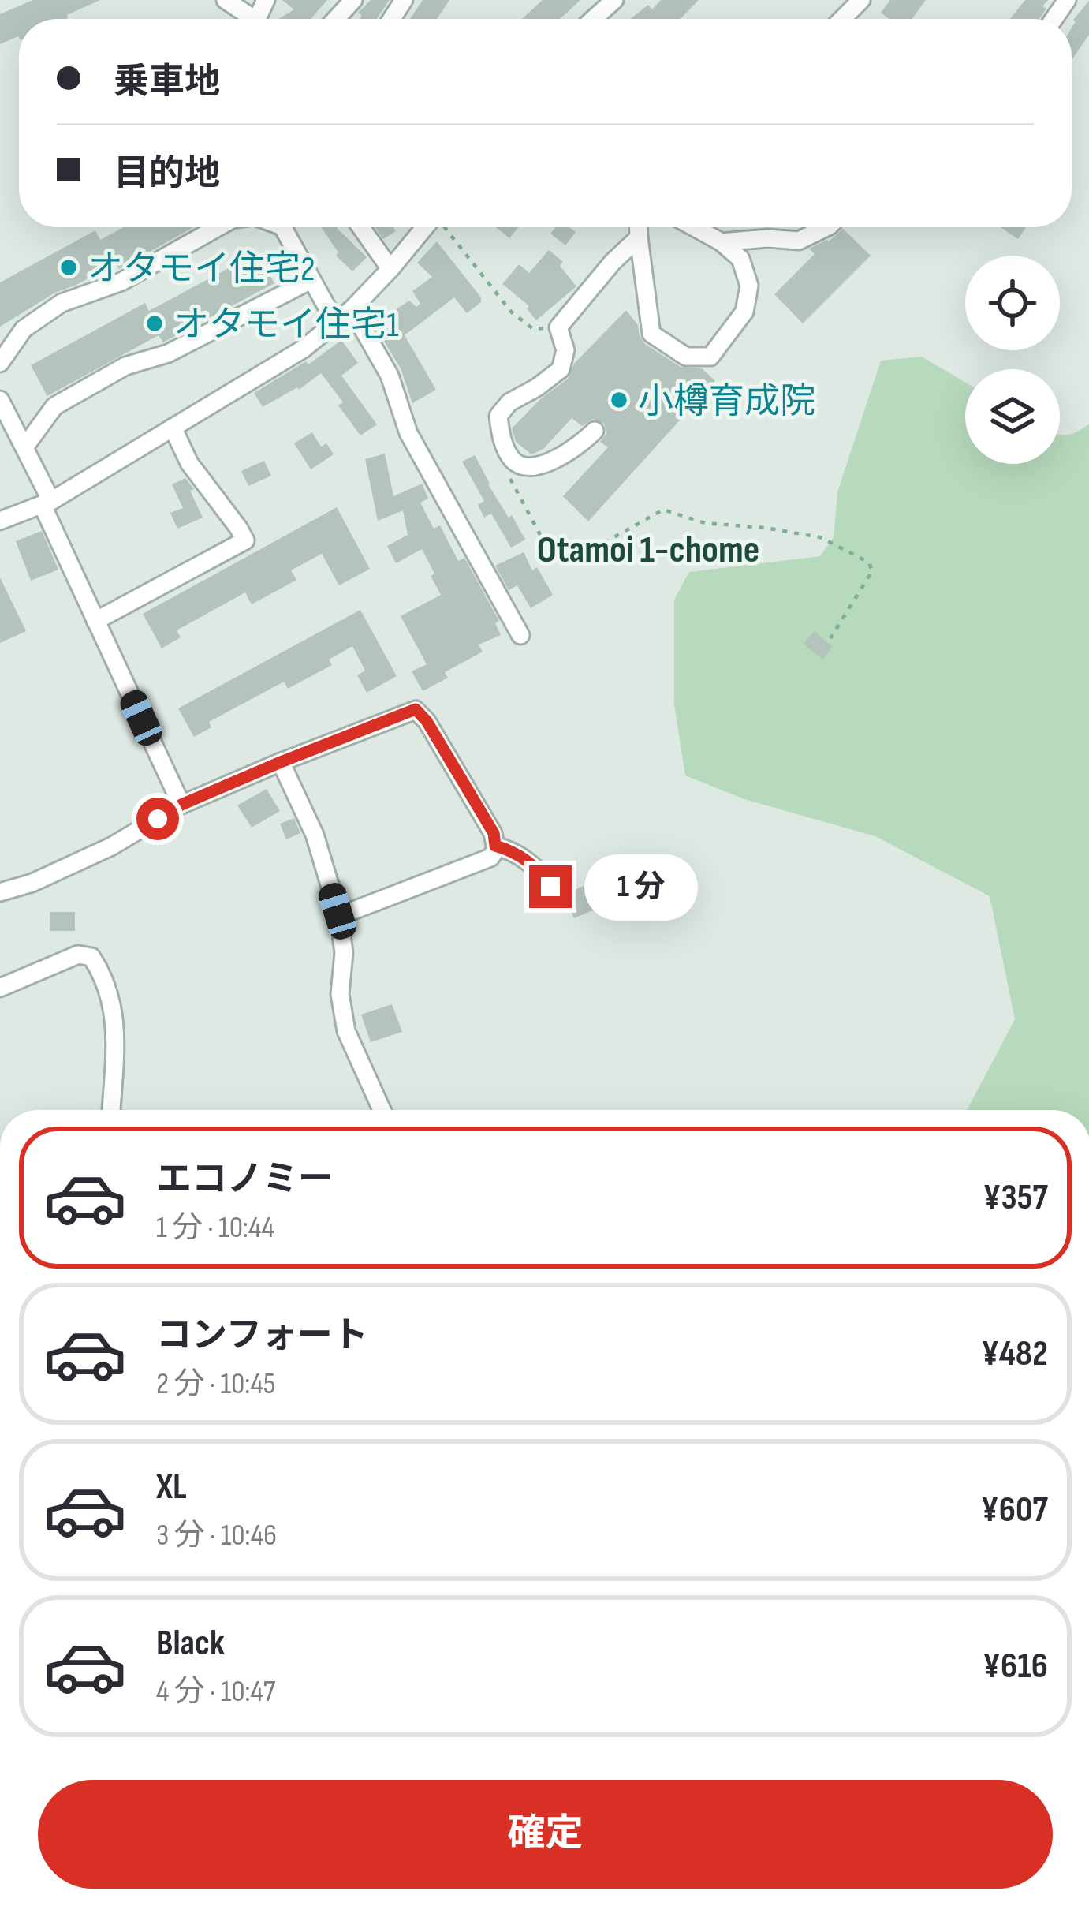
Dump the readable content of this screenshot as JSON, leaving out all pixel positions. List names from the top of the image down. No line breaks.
{"districts":["Otamoi 1-chome"],"places":["オタモイ住宅2","オタモイ住宅1","小樽育成院"],"page":{"banner":["乗車地","目的地"],"bubble":"1 分","list":[{"name":"エコノミー","note":"1 分 · 10:44","value":"¥357"},{"name":"コンフォート","note":"2 分 · 10:45","value":"¥482"},{"name":"XL","note":"3 分 · 10:46","value":"¥607"},{"name":"Black","note":"4 分 · 10:47","value":"¥616"}],"buttons":"確定"}}
